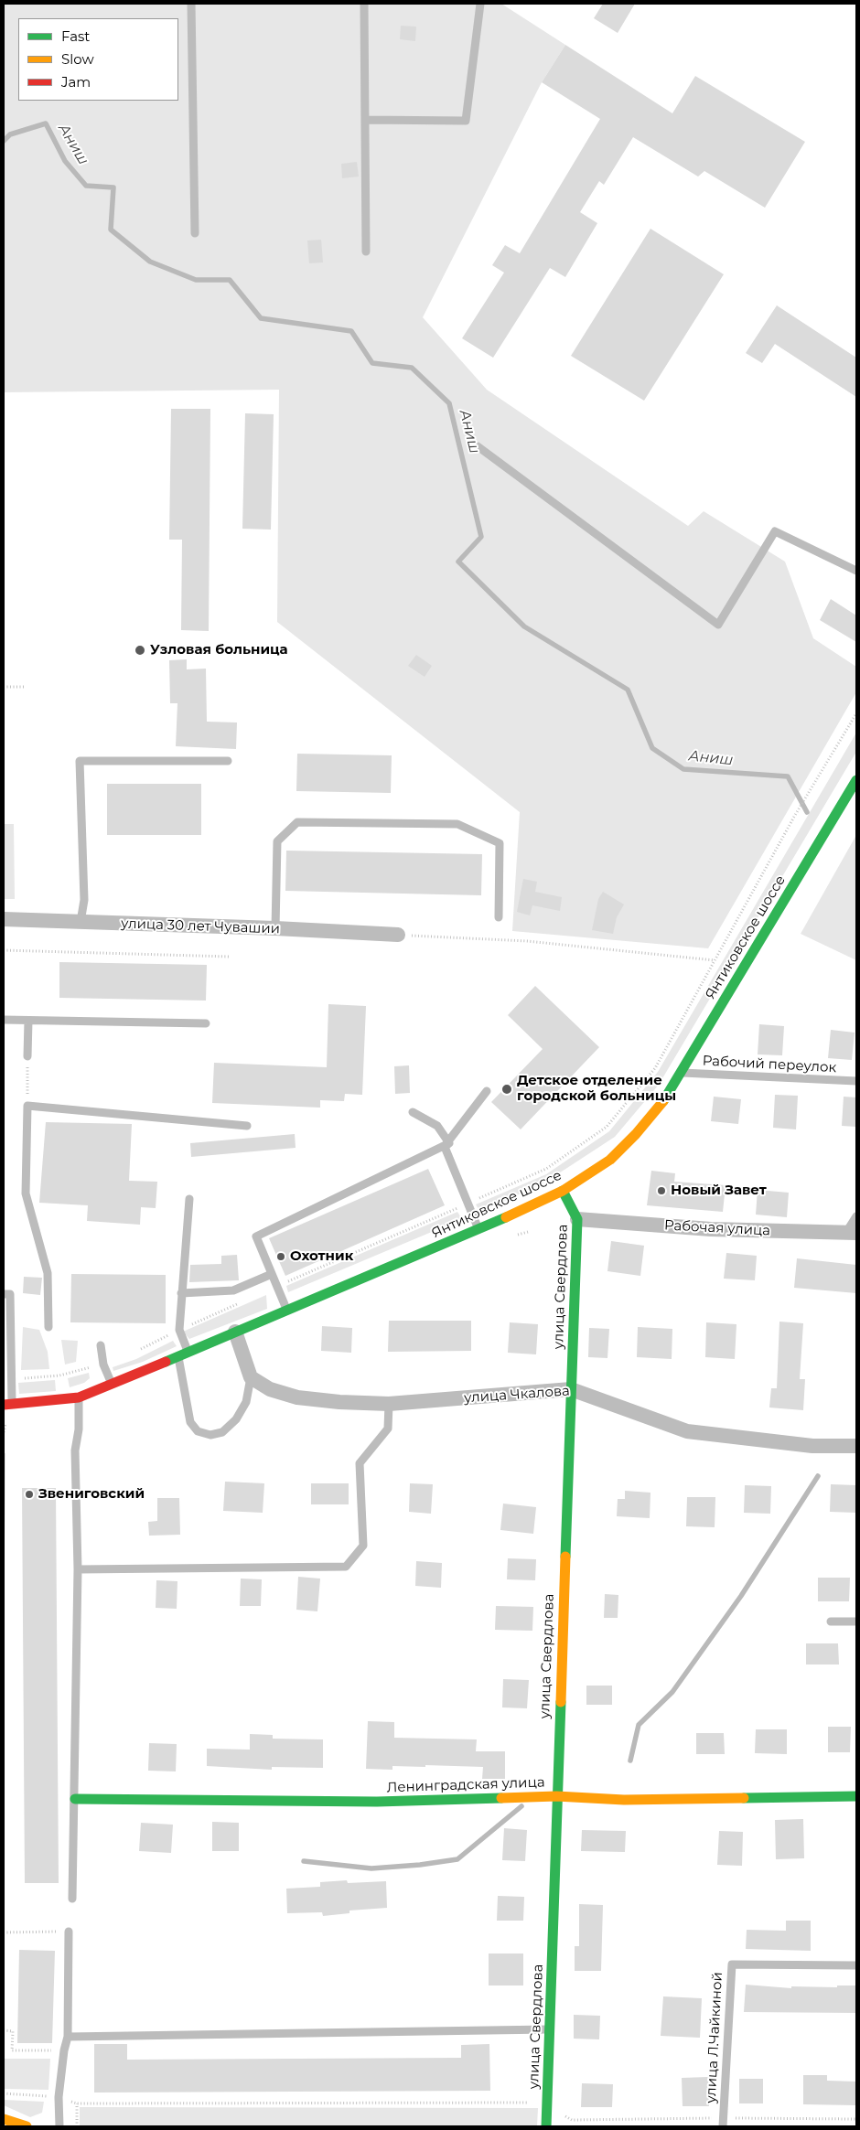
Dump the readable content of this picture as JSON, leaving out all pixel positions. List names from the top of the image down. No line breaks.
{"streets":{"street":["улица 30 лет Чувашии","Янтиковское шоссе","Рабочая улица","улица Свердлова","улица Чкалова","Ленинградская улица"],"lane":["Рабочий переулок","улица Л.Чайкиной"]},"crossings":[["Янтиковское шоссе","Рабочий переулок"],["Янтиковское шоссе","улица Свердлова"],["Рабочая улица","улица Свердлова"],["улица Свердлова","улица Чкалова"],["улица Свердлова","Ленинградская улица"]],"water":["Аниш"],"places":["Узловая больница","Детское отделение городской больницы","Новый Завет","Охотник","Звениговский"],"legend":["Fast","Slow","Jam"]}
